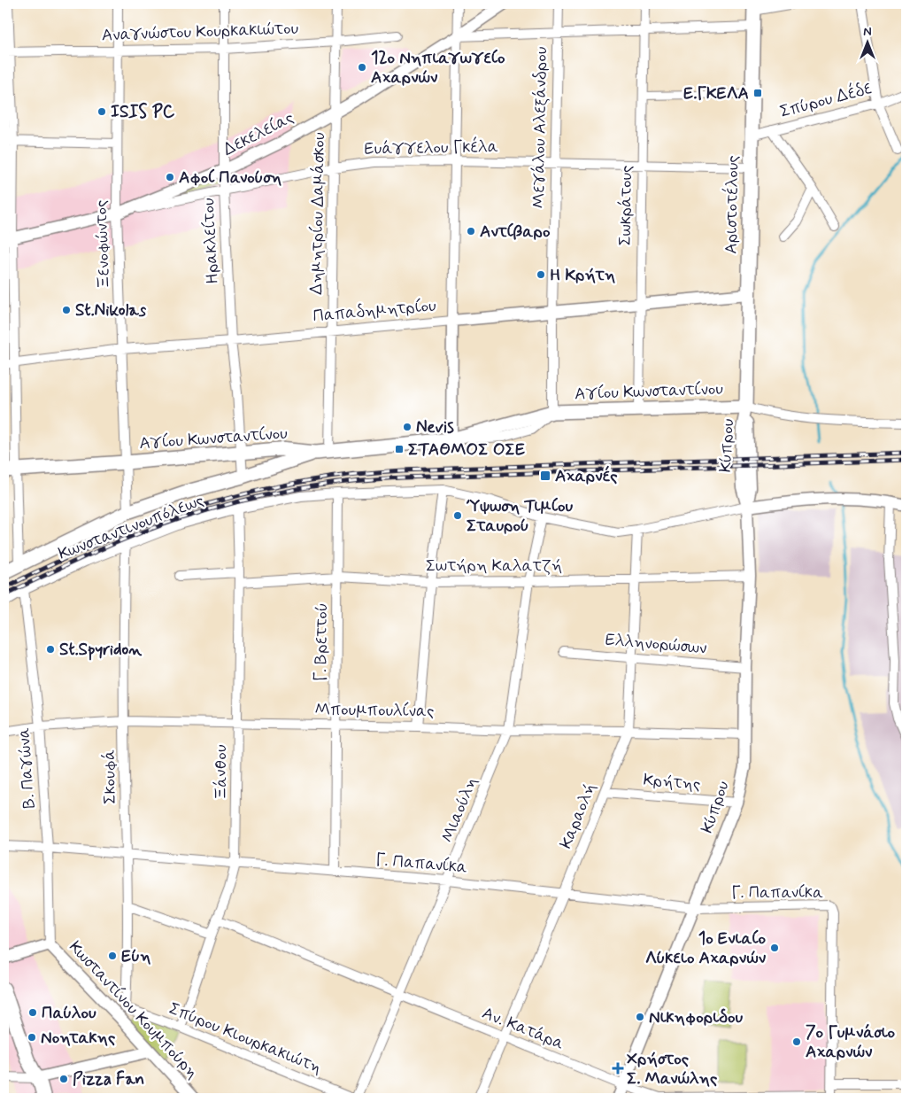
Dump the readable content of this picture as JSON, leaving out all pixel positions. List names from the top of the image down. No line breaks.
{"streets":{"main road":["Αριστοτέλους","Αγίου Κωνσταντίνου","Κωνσταντινουπόλεως"],"street":["Αναγνώστου Κουρκακιώτου","Σπύρου Δέδε","Μεγάλου Αλεξάνδρου","Δεκελείας","Ευάγγελου Γκέλα","Σωκράτους","Δημητρίου Δαμάσκου","Ηρακλείτου","Ξενοφώντος","Παπαδημητρίου","Κύπρου","Σωτήρη Καλατζή","Γ. Βρεττού","Ελληνορώσων","Μπουμπουλίνας","Β. Παγώνα","Ξάνθου","Σκουφά","Κρήτης","Μιαούλη","Καραολή","Γ. Παπανίκα","Κωσταντίνου Κουμπούρη","Αν. Κατάρα","Σπύρου Κιουρκακιώτη"]},"crossings":[["Αναγνώστου Κουρκακιώτου","Δημητρίου Δαμάσκου"],["Αναγνώστου Κουρκακιώτου","Ηρακλείτου"],["Αναγνώστου Κουρκακιώτου","Ξενοφώντος"],["Σπύρου Δέδε","Αριστοτέλους"],["Μεγάλου Αλεξάνδρου","Ευάγγελου Γκέλα"],["Μεγάλου Αλεξάνδρου","Παπαδημητρίου"],["Μεγάλου Αλεξάνδρου","Αγίου Κωνσταντίνου"],["Δεκελείας","Ευάγγελου Γκέλα"],["Δεκελείας","Δημητρίου Δαμάσκου"],["Δεκελείας","Ηρακλείτου"],["Δεκελείας","Ξενοφώντος"],["Ευάγγελου Γκέλα","Αριστοτέλους"],["Ευάγγελου Γκέλα","Σωκράτους"],["Ευάγγελου Γκέλα","Δημητρίου Δαμάσκου"],["Ευάγγελου Γκέλα","Ηρακλείτου"],["Ευάγγελου Γκέλα","Ξενοφώντος"],["Αριστοτέλους","Παπαδημητρίου"],["Αριστοτέλους","Αγίου Κωνσταντίνου"],["Αριστοτέλους","Κύπρου"],["Σωκράτους","Παπαδημητρίου"],["Σωκράτους","Αγίου Κωνσταντίνου"],["Δημητρίου Δαμάσκου","Παπαδημητρίου"],["Δημητρίου Δαμάσκου","Αγίου Κωνσταντίνου"],["Δημητρίου Δαμάσκου","Κωνσταντινουπόλεως"],["Ηρακλείτου","Παπαδημητρίου"],["Ηρακλείτου","Αγίου Κωνσταντίνου"],["Ηρακλείτου","Κωνσταντινουπόλεως"],["Ξενοφώντος","Παπαδημητρίου"],["Ξενοφώντος","Αγίου Κωνσταντίνου"],["Ξενοφώντος","Κωνσταντινουπόλεως"],["Αγίου Κωνσταντίνου","Κύπρου"],["Αγίου Κωνσταντίνου","Κωνσταντινουπόλεως"],["Κύπρου","Κωνσταντινουπόλεως"],["Κύπρου","Σωτήρη Καλατζή"],["Κύπρου","Ελληνορώσων"],["Κύπρου","Μπουμπουλίνας"],["Κύπρου","Κρήτης"],["Κύπρου","Γ. Παπανίκα"],["Κύπρου","Αν. Κατάρα"],["Κωνσταντινουπόλεως","Γ. Βρεττού"],["Κωνσταντινουπόλεως","Β. Παγώνα"],["Κωνσταντινουπόλεως","Ξάνθου"],["Κωνσταντινουπόλεως","Σκουφά"],["Κωνσταντινουπόλεως","Μιαούλη"],["Κωνσταντινουπόλεως","Καραολή"],["Σωτήρη Καλατζή","Γ. Βρεττού"],["Σωτήρη Καλατζή","Ξάνθου"],["Σωτήρη Καλατζή","Μιαούλη"],["Σωτήρη Καλατζή","Καραολή"],["Γ. Βρεττού","Μπουμπουλίνας"],["Γ. Βρεττού","Γ. Παπανίκα"],["Ελληνορώσων","Καραολή"],["Μπουμπουλίνας","Β. Παγώνα"],["Μπουμπουλίνας","Ξάνθου"],["Μπουμπουλίνας","Σκουφά"],["Μπουμπουλίνας","Μιαούλη"],["Μπουμπουλίνας","Καραολή"],["Β. Παγώνα","Γ. Παπανίκα"],["Β. Παγώνα","Κωσταντίνου Κουμπούρη"],["Ξάνθου","Γ. Παπανίκα"],["Ξάνθου","Αν. Κατάρα"],["Ξάνθου","Σπύρου Κιουρκακιώτη"],["Σκουφά","Γ. Παπανίκα"],["Σκουφά","Κωσταντίνου Κουμπούρη"],["Σκουφά","Σπύρου Κιουρκακιώτη"],["Κρήτης","Καραολή"],["Μιαούλη","Γ. Παπανίκα"],["Μιαούλη","Αν. Κατάρα"],["Καραολή","Γ. Παπανίκα"],["Καραολή","Αν. Κατάρα"],["Κωσταντίνου Κουμπούρη","Σπύρου Κιουρκακιώτη"]],"places":{"other":["12ο Νηπιαγωγείο Αχαρνών","ISIS PC","Αφοί Πανούση","Αντίβαρο","Η Κρήτη","St.Nikolas","Nevis","Ύψωση Τιμίου Σταυρού","St.Spyridon","1ο Ενιαίο Λύκειο Αχαρνών","Εύη","Παύλου","Νικηφοριδου","Νοητακης","7ο Γυμνάσιο Αχαρνών","Pizza Fan"],"transit":["Ε.ΓΚΕΛΑ","ΣΤΑΘΜΟΣ ΟΣΕ","Αχαρνές"],"health":["Χρήστος Σ. Μανώλης"]},"north":"top"}
